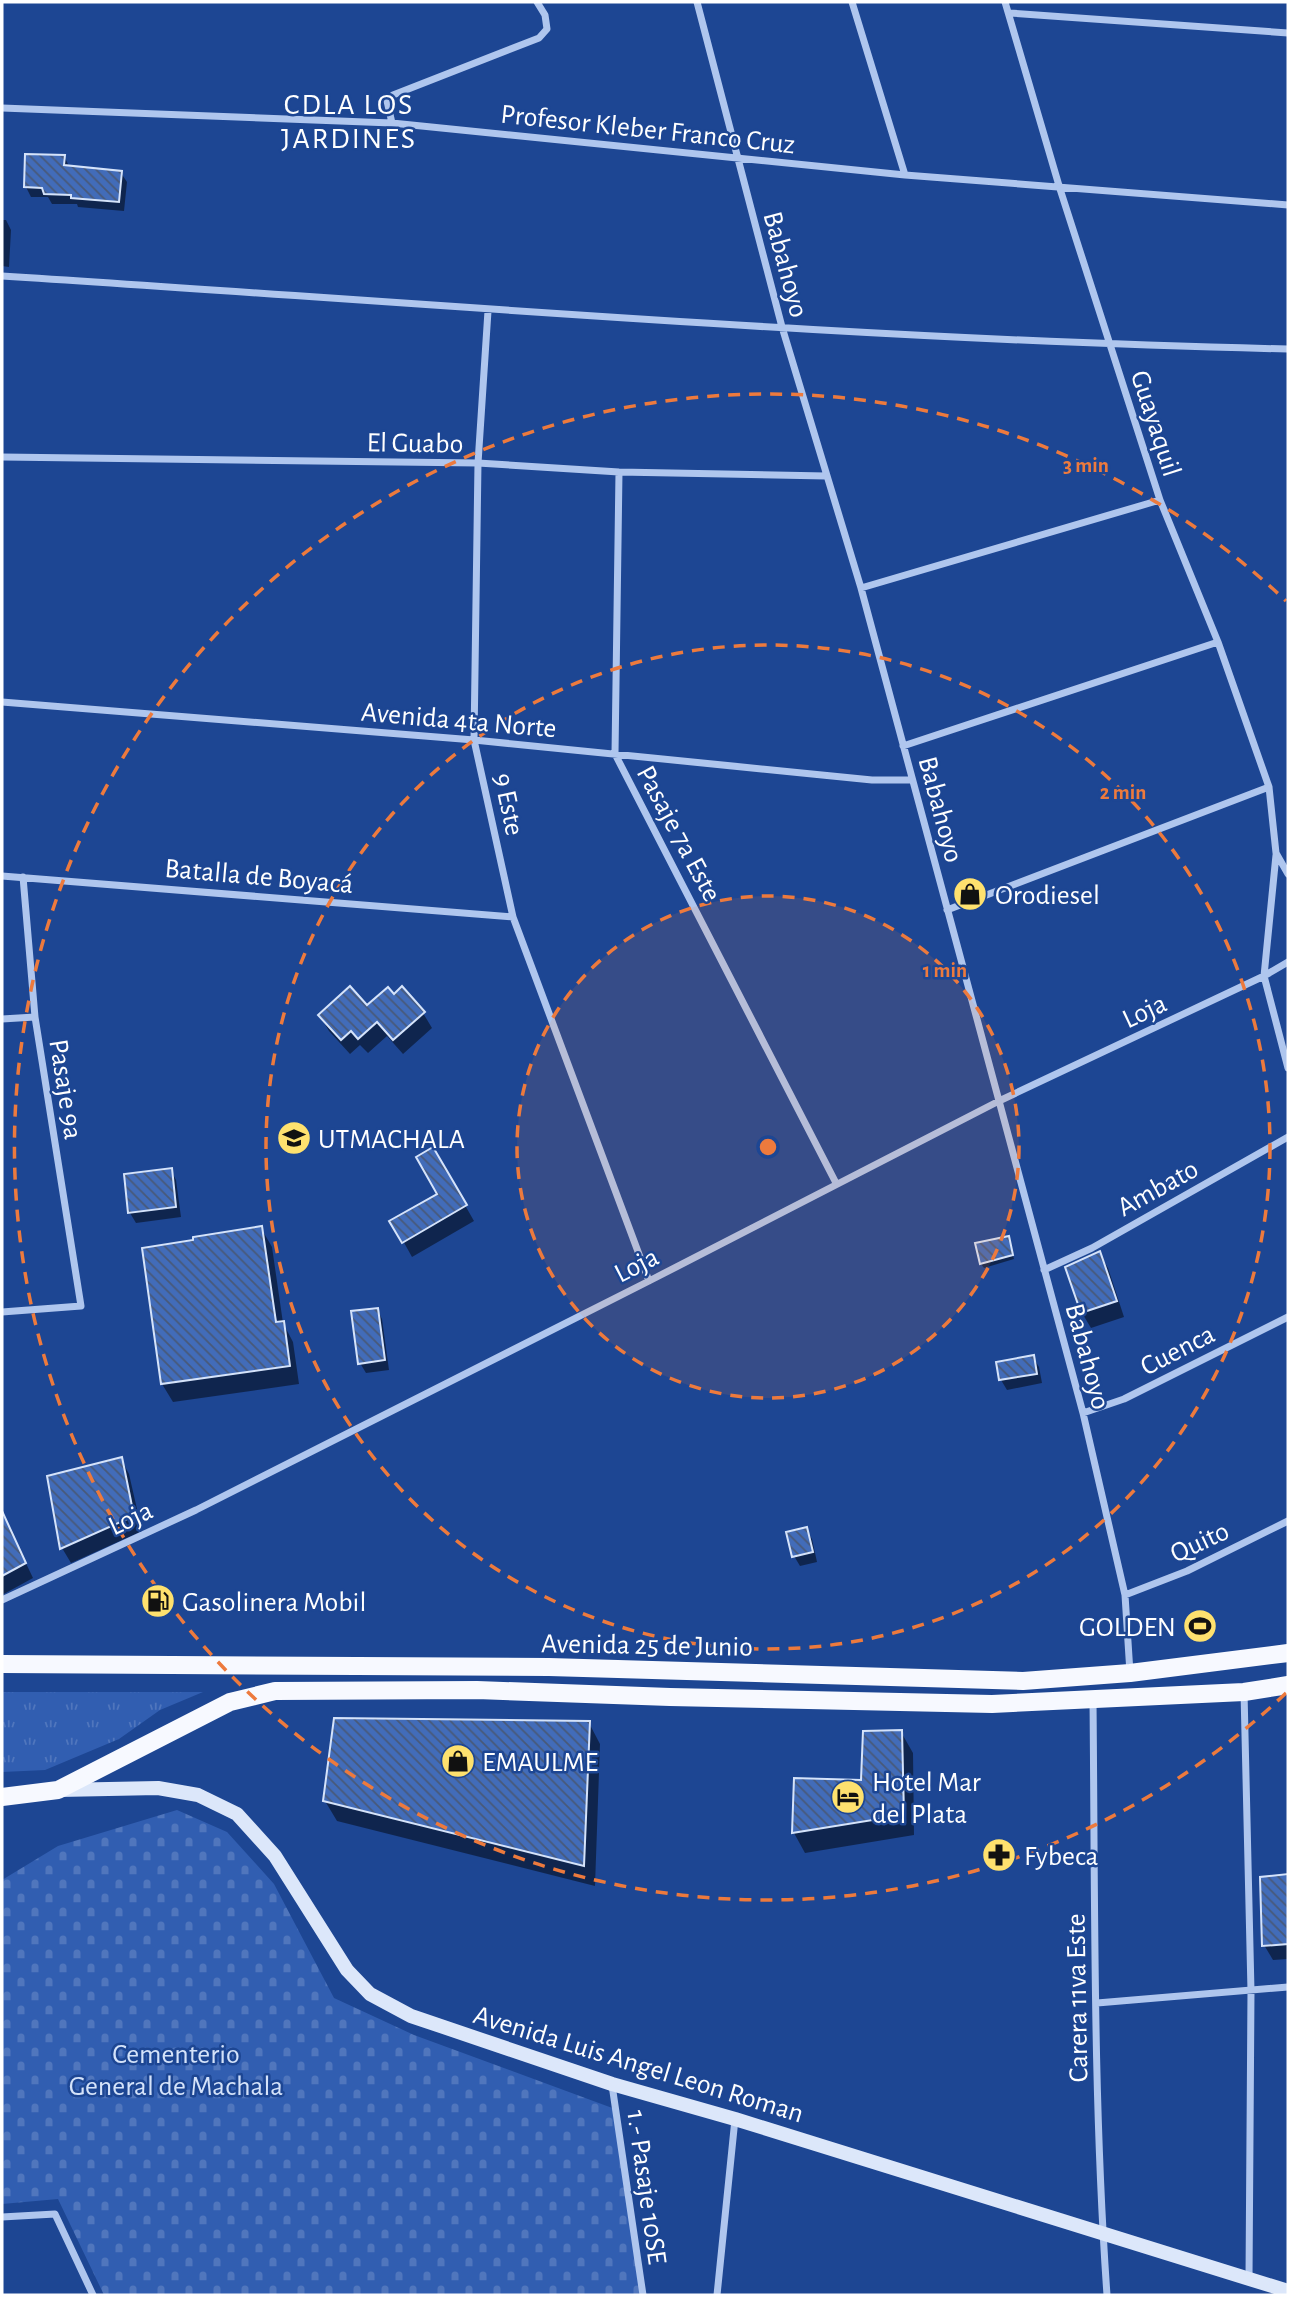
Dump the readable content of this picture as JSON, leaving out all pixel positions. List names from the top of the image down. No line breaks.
{"streets":{"main road":["Avenida 25 de Junio","Avenida Luis Angel Leon Roman"],"street":["Profesor Kleber Franco Cruz","Babahoyo","Guayaquil","El Guabo","Avenida 4ta Norte","9 Este","Pasaje 7a Este","Batalla de Boyacá","Loja","Pasaje 9a","Ambato","Cuenca","Quito","Carera 11va Este","1.- Pasaje 10SE"]},"crossings":[["Profesor Kleber Franco Cruz","Babahoyo"],["Profesor Kleber Franco Cruz","Guayaquil"],["Babahoyo","El Guabo"],["Babahoyo","Avenida 4ta Norte"],["Babahoyo","Loja"],["Babahoyo","Ambato"],["Babahoyo","Cuenca"],["Babahoyo","Quito"],["Babahoyo","Avenida 25 de Junio"],["Guayaquil","Loja"],["El Guabo","9 Este"],["El Guabo","Pasaje 7a Este"],["Avenida 4ta Norte","9 Este"],["Avenida 4ta Norte","Pasaje 7a Este"],["9 Este","Batalla de Boyacá"],["9 Este","Loja"],["Pasaje 7a Este","Loja"],["Batalla de Boyacá","Pasaje 9a"],["Avenida 25 de Junio","Carera 11va Este"],["Avenida 25 de Junio","Avenida Luis Angel Leon Roman"],["Carera 11va Este","Avenida Luis Angel Leon Roman"],["Avenida Luis Angel Leon Roman","1.- Pasaje 10SE"]],"districts":["CDLA LOS JARDINES"],"parks":["Cementerio General de Machala"],"places":{"shop":["Orodiesel","EMAULME"],"school or university":["UTMACHALA"],"fuel station":["Gasolinera Mobil"],"sports":["GOLDEN"],"hotel":["Hotel Mar del Plata"],"pharmacy":["Fybeca"]},"rings":["3 min","2 min","1 min"]}
